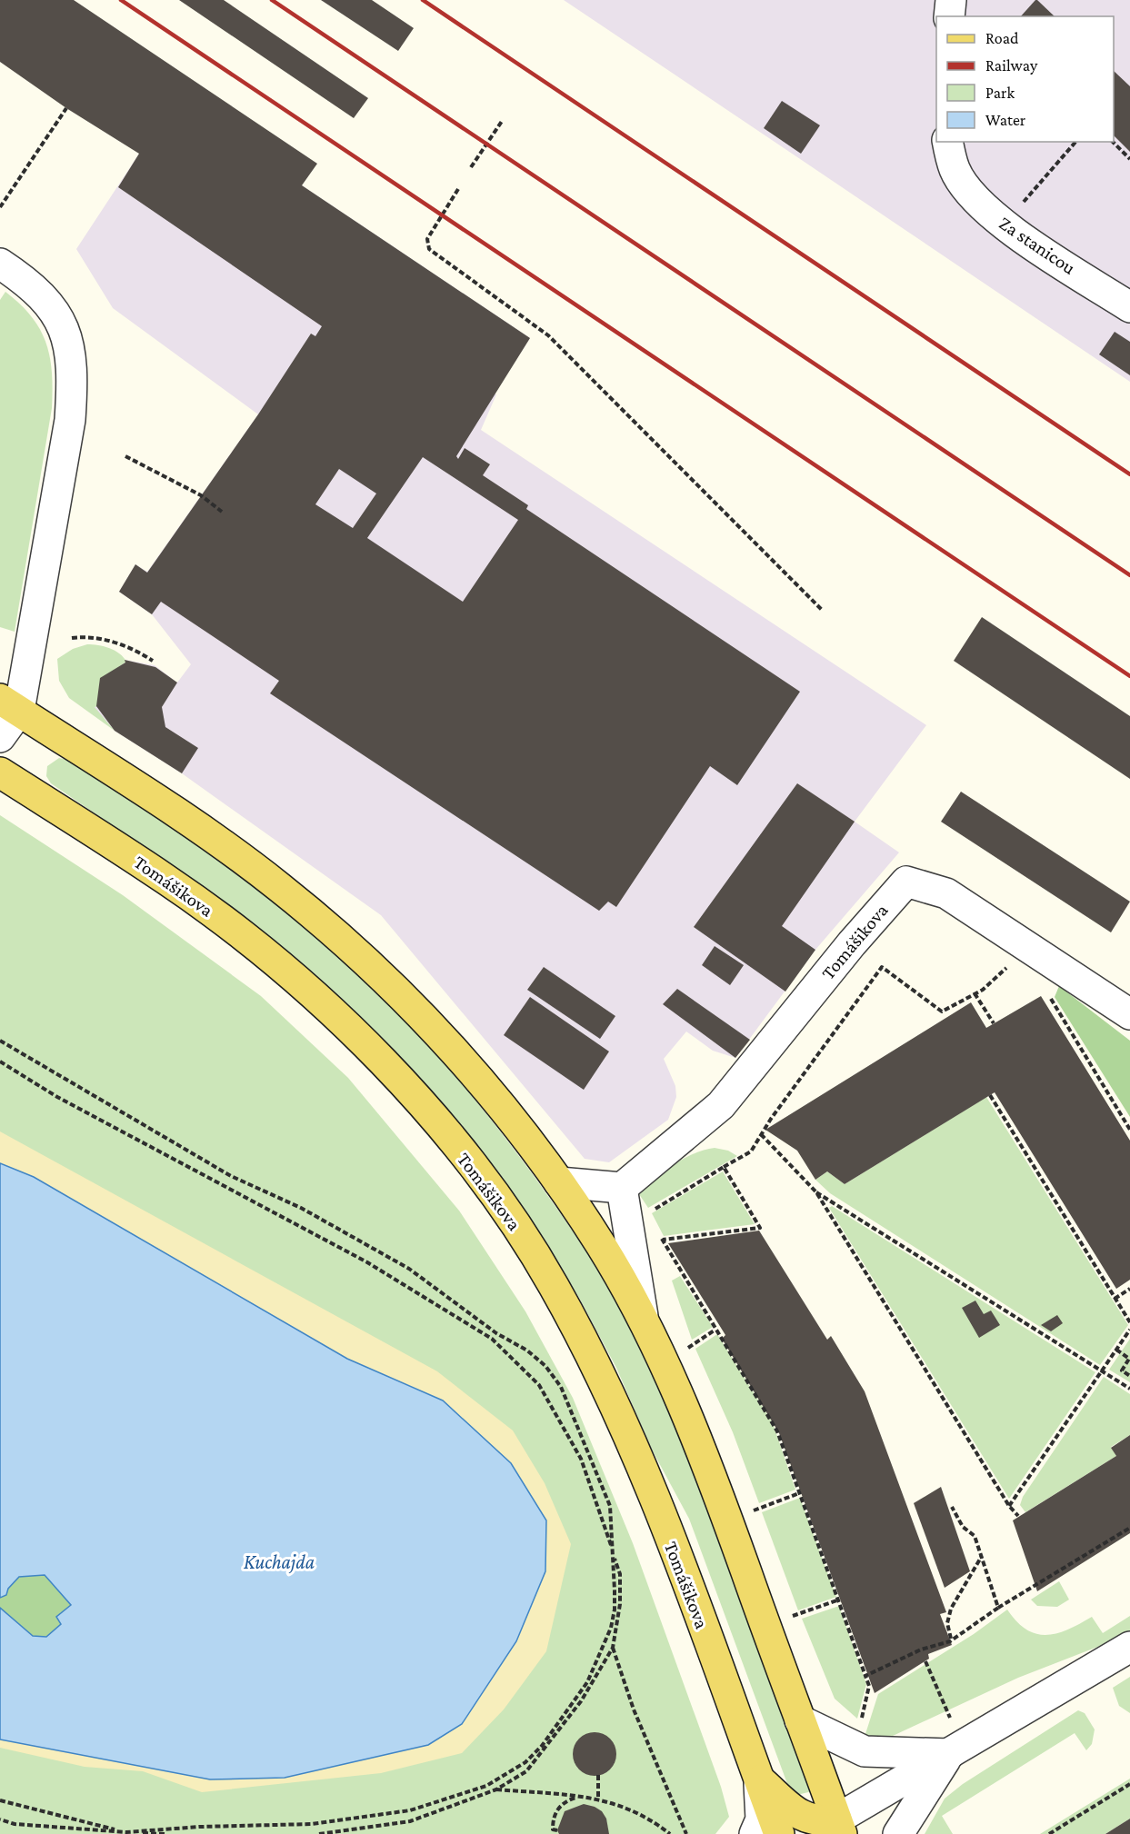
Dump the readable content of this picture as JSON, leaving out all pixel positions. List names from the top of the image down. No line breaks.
{"streets":{"main road":["Tomášikova"],"street":["Za stanicou"]},"water":["Kuchajda"],"legend":["Road","Railway","Park","Water"]}
